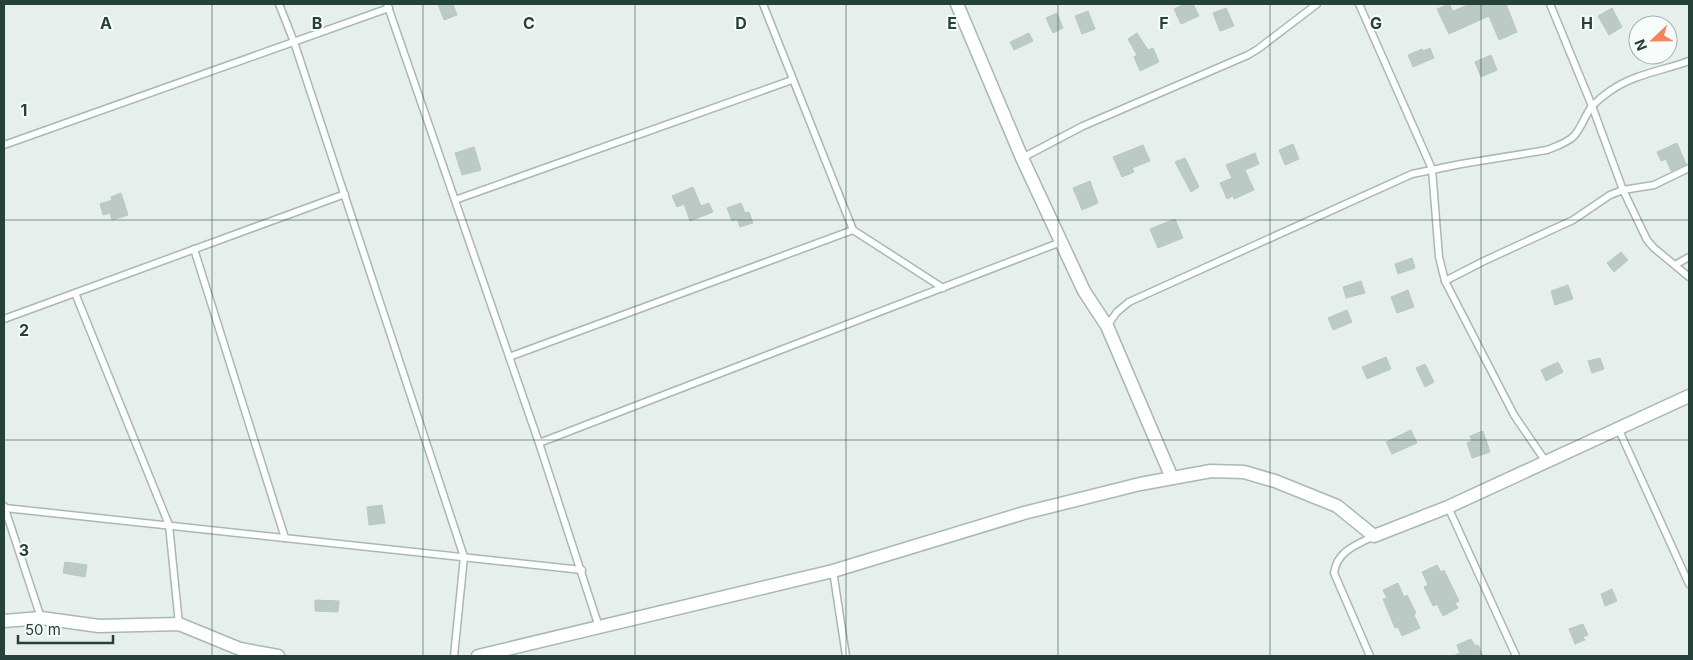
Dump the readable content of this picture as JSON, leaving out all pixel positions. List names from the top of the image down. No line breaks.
{"scale_bar":"50 m","north":"left","grid":{"columns":["A","B","C","D","E","F","G","H"],"rows":["1","2","3"]}}
